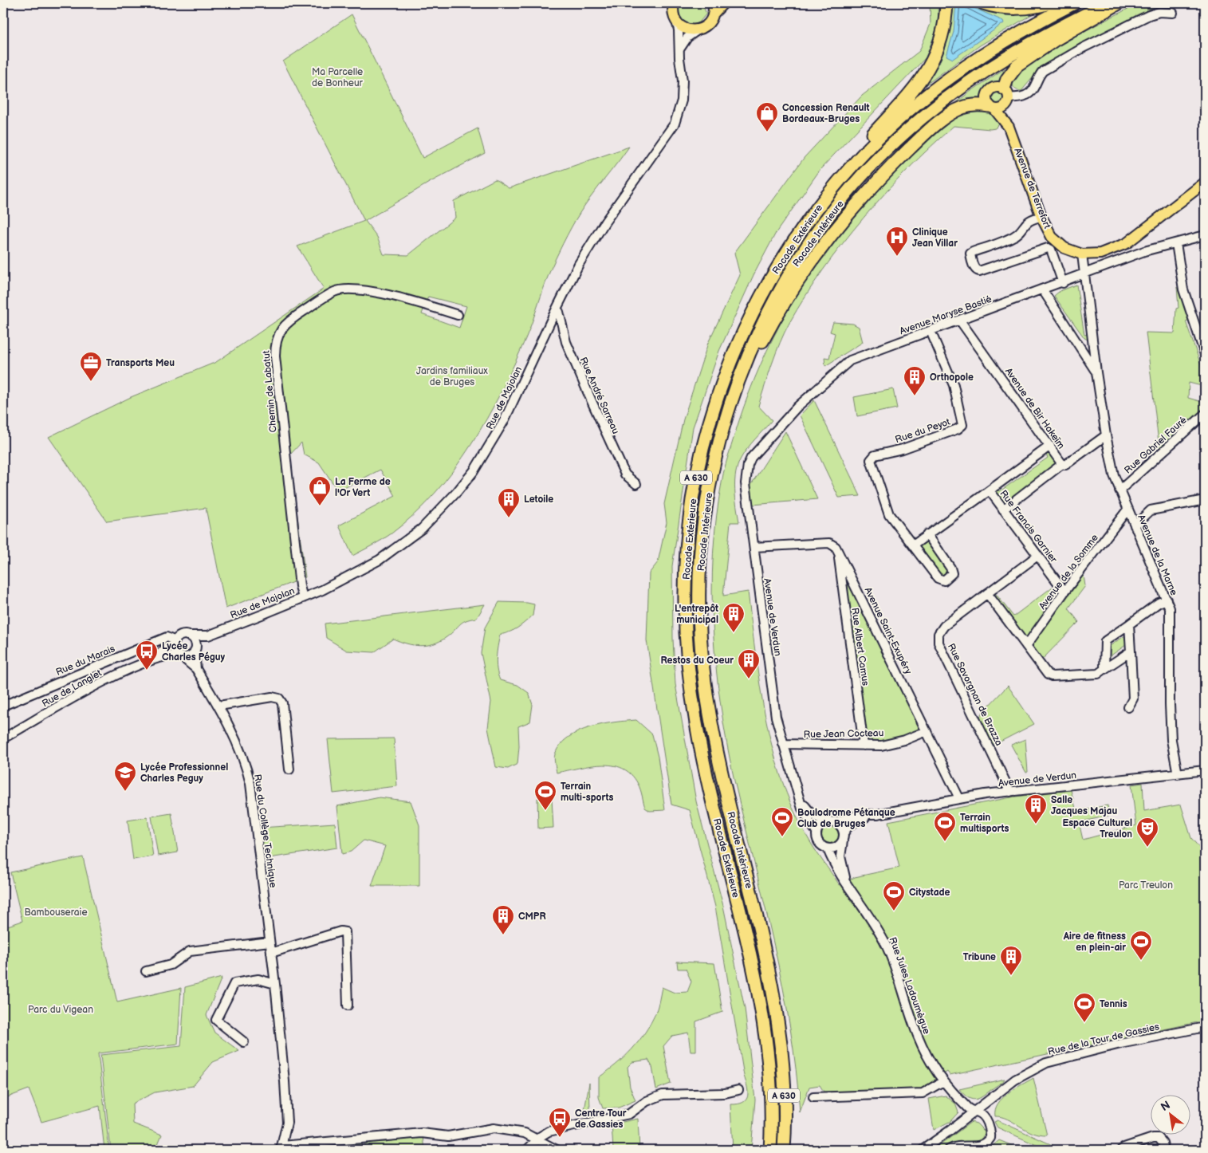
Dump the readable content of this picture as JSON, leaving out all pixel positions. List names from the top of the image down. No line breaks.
{"streets":{"highway":["Rocade Intérieure","Rocade Extérieure","A 630"],"main road":["Avenue de Terrefort"],"street":["Avenue Maryse Bastié","Chemin de Labatut","Rue André Sarreau","Rue de Majolan","Avenue de Bir Hakeïm","Rue du Peyot","Rue Gabriel Fauré","Rue Francis Garnier","Avenue de la Marne","Avenue de la Somme","Avenue de Verdun","Avenue Saint-Exupéry","Rue Albert Camus","Rue du Marais","Rue de Langlet","Rue Savorgnan de Brazza","Rue Jean Cocteau","Rue du Collège Technique","Rue Jules Ladoumègue","Rue de la Tour de Gassies"]},"crossings":[["Avenue de Terrefort","Avenue de la Marne"],["Avenue Maryse Bastié","Avenue de Bir Hakeïm"],["Avenue Maryse Bastié","Rue du Peyot"],["Avenue Maryse Bastié","Avenue de la Marne"],["Avenue Maryse Bastié","Avenue de Verdun"],["Chemin de Labatut","Rue de Majolan"],["Rue André Sarreau","Rue de Majolan"],["Rue de Majolan","Rue du Marais"],["Rue de Majolan","Rue de Langlet"],["Rue de Majolan","Rue du Collège Technique"],["Avenue de Bir Hakeïm","Avenue de la Marne"],["Rue du Peyot","Rue Francis Garnier"],["Rue Gabriel Fauré","Avenue de la Marne"],["Rue Francis Garnier","Avenue de la Somme"],["Rue Francis Garnier","Rue Savorgnan de Brazza"],["Avenue de la Marne","Avenue de la Somme"],["Avenue de la Marne","Avenue de Verdun"],["Avenue de Verdun","Avenue Saint-Exupéry"],["Avenue de Verdun","Rue Savorgnan de Brazza"],["Avenue de Verdun","Rue Jean Cocteau"],["Avenue de Verdun","Rue Jules Ladoumègue"],["Avenue Saint-Exupéry","Rue Albert Camus"],["Avenue Saint-Exupéry","Rue Jean Cocteau"],["Rue Albert Camus","Rue Jean Cocteau"],["Rue du Marais","Rue de Langlet"],["Rue du Marais","Rue du Collège Technique"],["Rue de Langlet","Rue du Collège Technique"],["Rue Jules Ladoumègue","Rue de la Tour de Gassies"]],"parks":["Ma Parcelle de Bonheur","Jardins familiaux de Bruges","Parc Treulon","Bambouseraie","Parc du Vigean"],"places":{"shop":["Concession Renault Bordeaux-Bruges","La Ferme de l'Or Vert"],"hospital":["Clinique Jean Villar"],"office":["Transports Meu"],"building":["Orthopole","Letoile","L'entrepôt municipal","Restos du Coeur","Salle Jacques Majau","CMPR","Tribune"],"bus stop":["Lycée Charles Péguy","Centre Tour de Gassies"],"school or university":["Lycée Professionnel Charles Peguy"],"sports":["Terrain multi-sports","Boulodrome Pétanque Club de Bruges","Terrain multisports","Citystade","Aire de fitness en plein-air","Tennis"],"theatre":["Espace Culturel Treulon"]},"north":"top left"}
